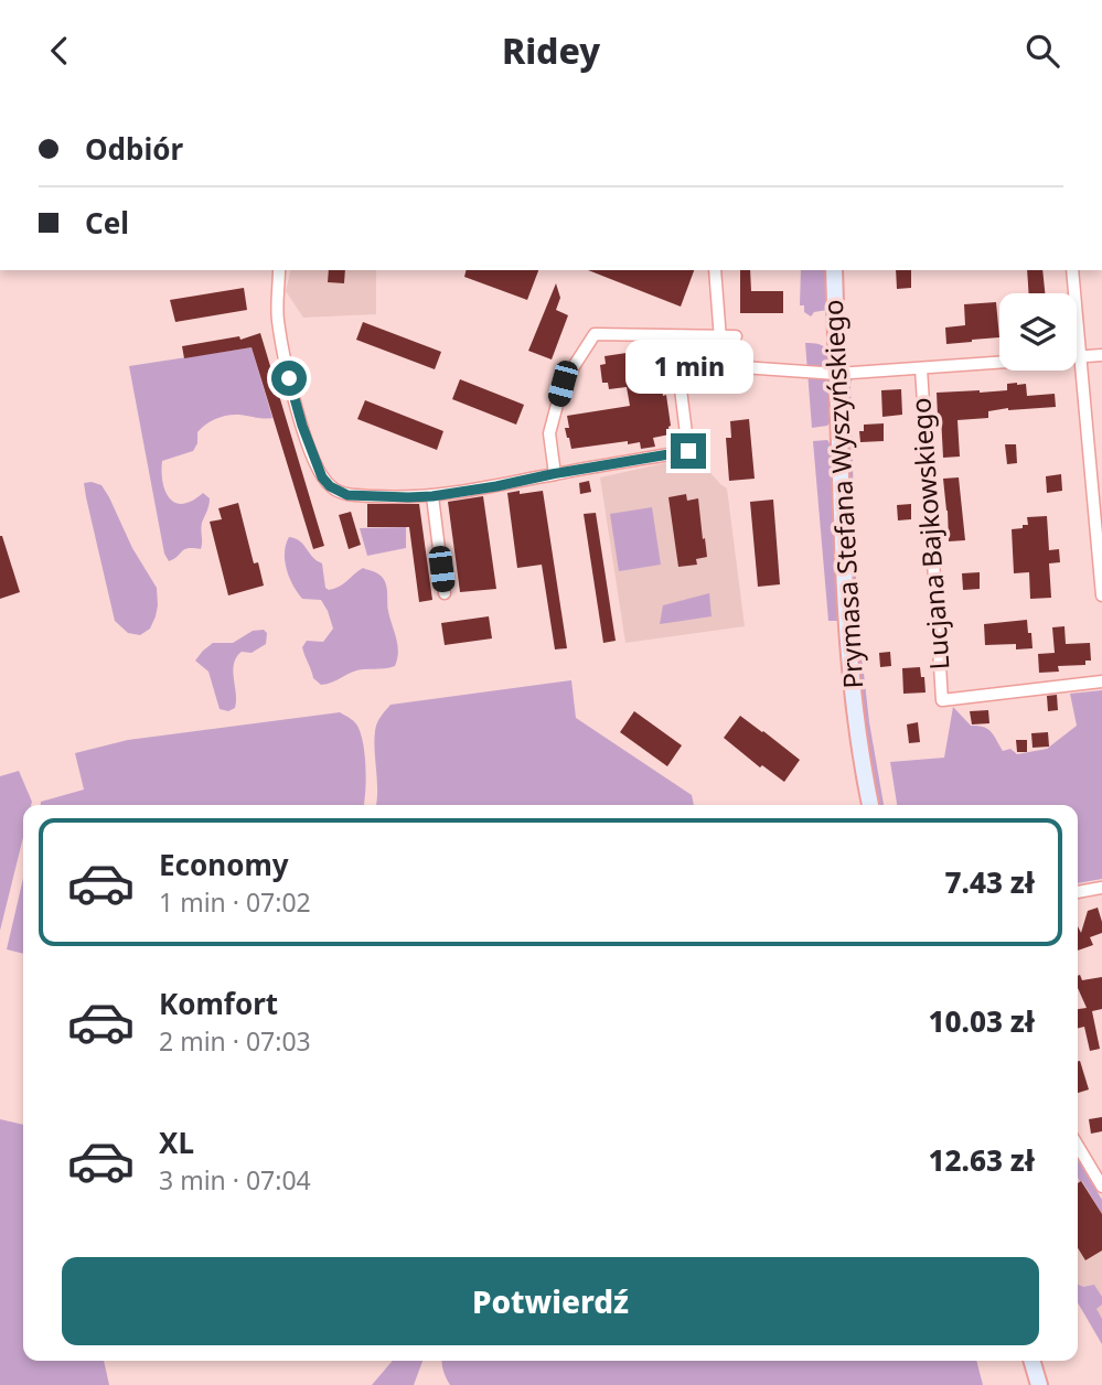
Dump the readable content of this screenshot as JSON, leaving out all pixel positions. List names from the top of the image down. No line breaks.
{"streets":{"main road":["Prymasa Stefana Wyszyńskiego"],"street":["Lucjana Bajkowskiego"]},"page":{"header":"Ridey","banner":["Odbiór","Cel"],"bubble":"1 min","list":[{"name":"Economy","note":"1 min · 07:02","value":"7.43 zł"},{"name":"Komfort","note":"2 min · 07:03","value":"10.03 zł"},{"name":"XL","note":"3 min · 07:04","value":"12.63 zł"}],"buttons":"Potwierdź"}}
